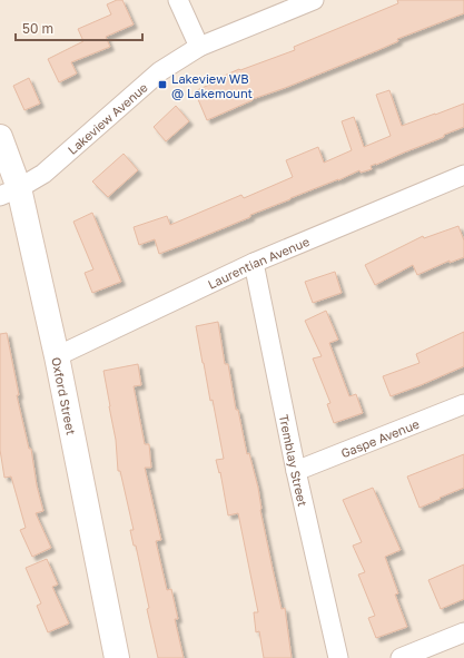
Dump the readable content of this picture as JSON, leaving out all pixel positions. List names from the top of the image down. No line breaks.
{"streets":{"street":["Lakeview Avenue","Laurentian Avenue","Oxford Street","Gaspe Avenue","Tremblay Street"]},"crossings":[["Lakeview Avenue","Oxford Street"],["Laurentian Avenue","Oxford Street"],["Laurentian Avenue","Tremblay Street"],["Gaspe Avenue","Tremblay Street"]],"places":{"transit":["Lakeview WB @ Lakemount"]},"scale_bar":"50 m"}
